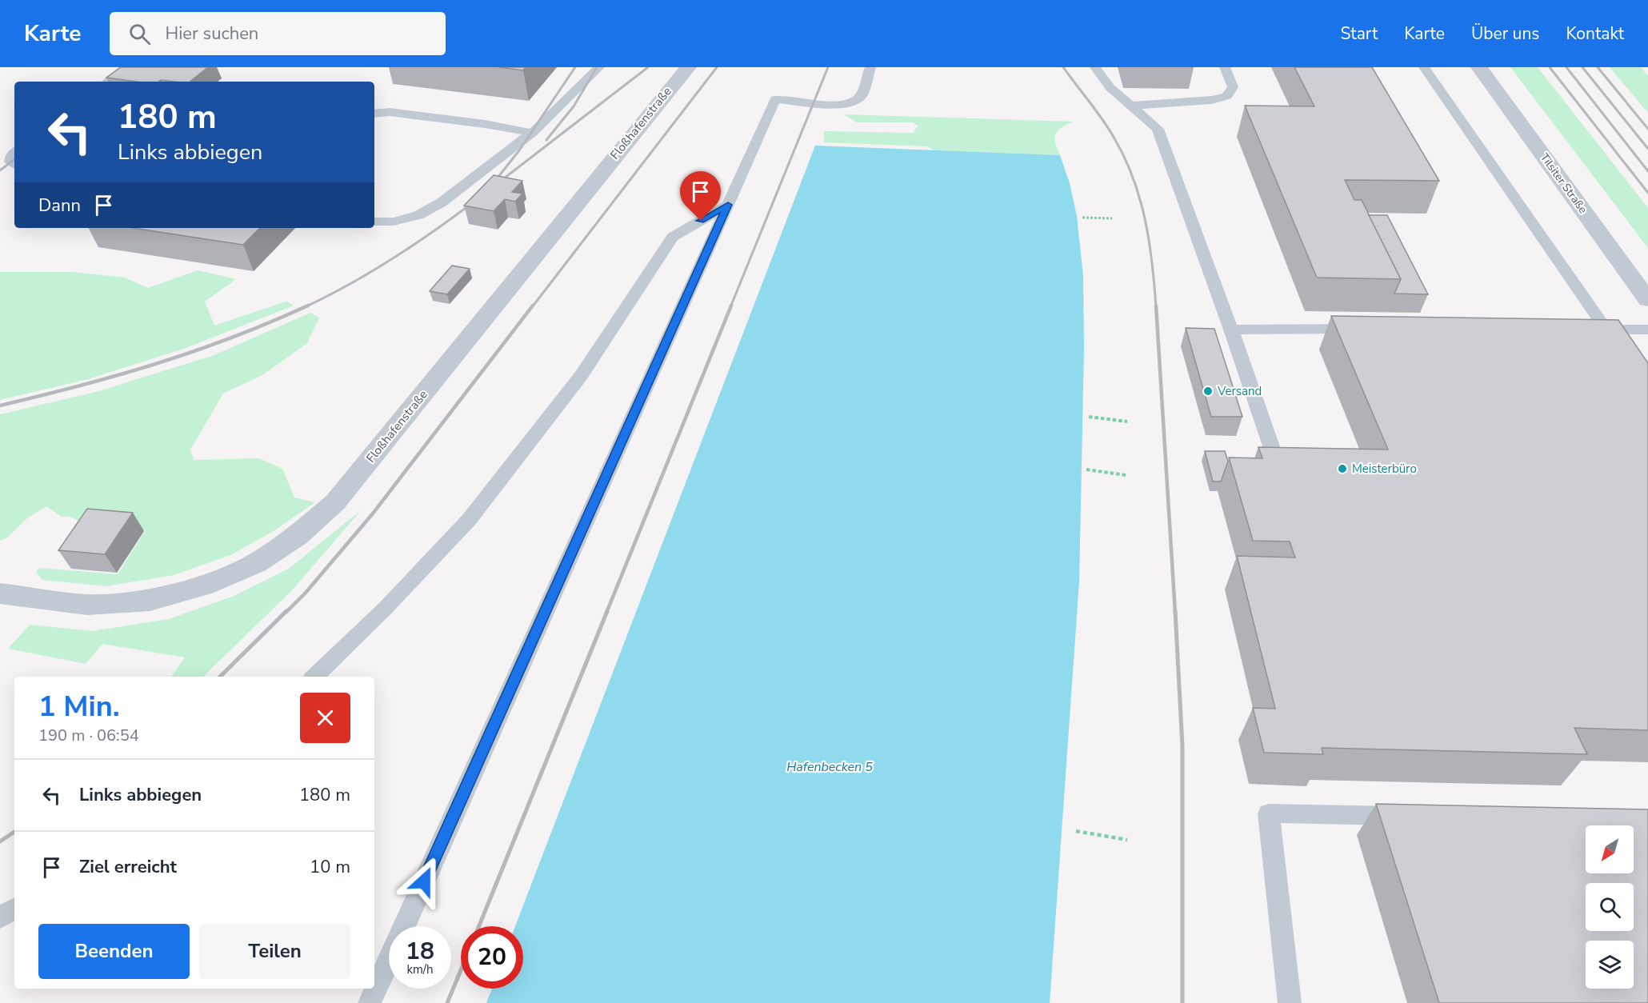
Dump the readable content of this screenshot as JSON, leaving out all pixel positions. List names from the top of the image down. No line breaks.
{"streets":{"street":["Floßhafenstraße","Tilsiter Straße"]},"water":["Hafenbecken 5"],"places":["Versand","Meisterbüro"],"north":"bottom left","page":{"header":"Karte","search":"Hier suchen","nav":["Start","Karte","Über uns","Kontakt"],"turn":["180 m","Links abbiegen"],"then":"Dann","heading":["1 Min.","190 m · 06:54"],"list":[{"name":"Links abbiegen","value":"180 m"},{"name":"Ziel erreicht","value":"10 m"}],"buttons":["Beenden","Teilen"],"speed":"18 km/h","limit":"20"}}
